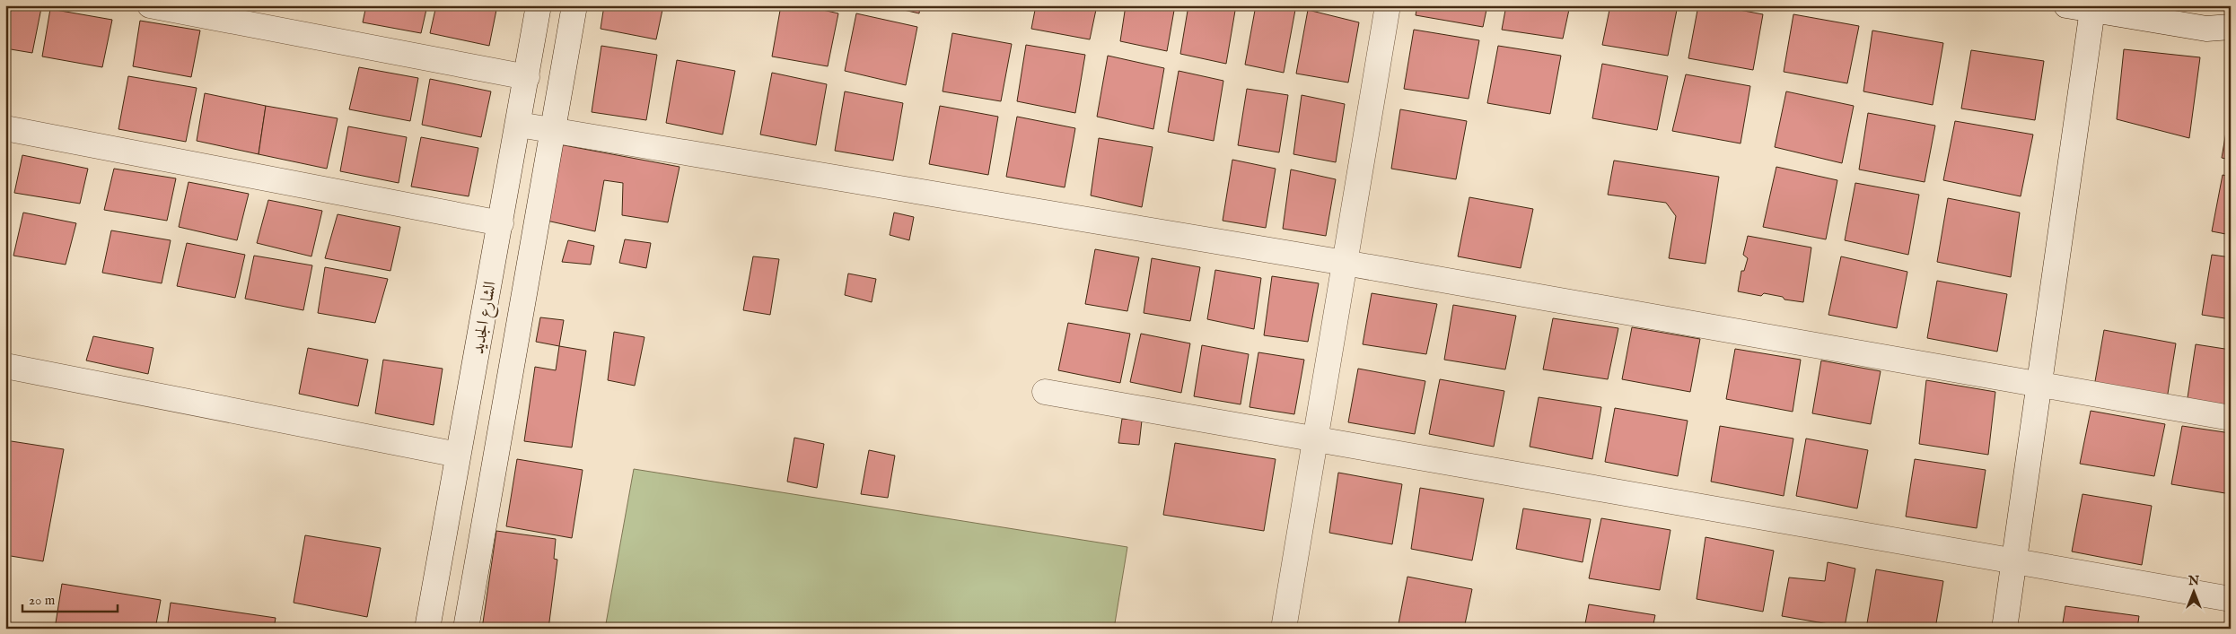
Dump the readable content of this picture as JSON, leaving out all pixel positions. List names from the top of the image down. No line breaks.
{"streets":{"street":["الشارع الجديد"]},"scale_bar":"20 m","north":"top"}
